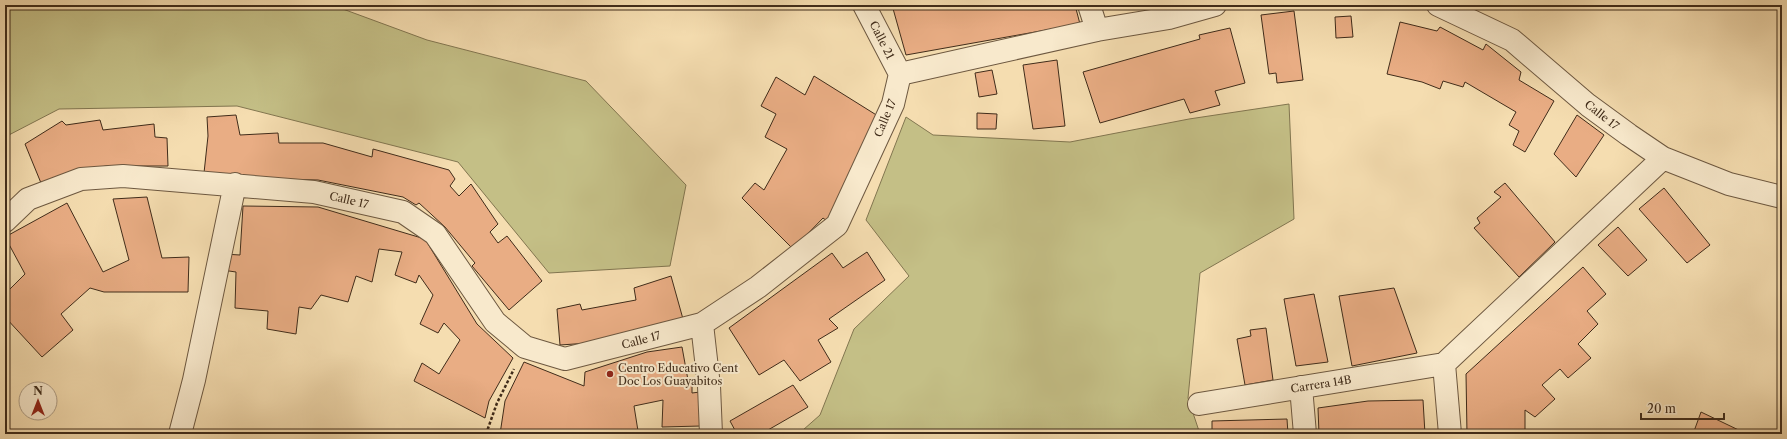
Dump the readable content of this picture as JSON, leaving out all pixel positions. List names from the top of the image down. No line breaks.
{"streets":{"street":["Calle 21","Calle 17","Carrera 14B"]},"crossings":[["Calle 21","Calle 17"]],"places":["Centro Educativo Cent Doc Los Guayabitos"],"scale_bar":"20 m","north":"top"}
